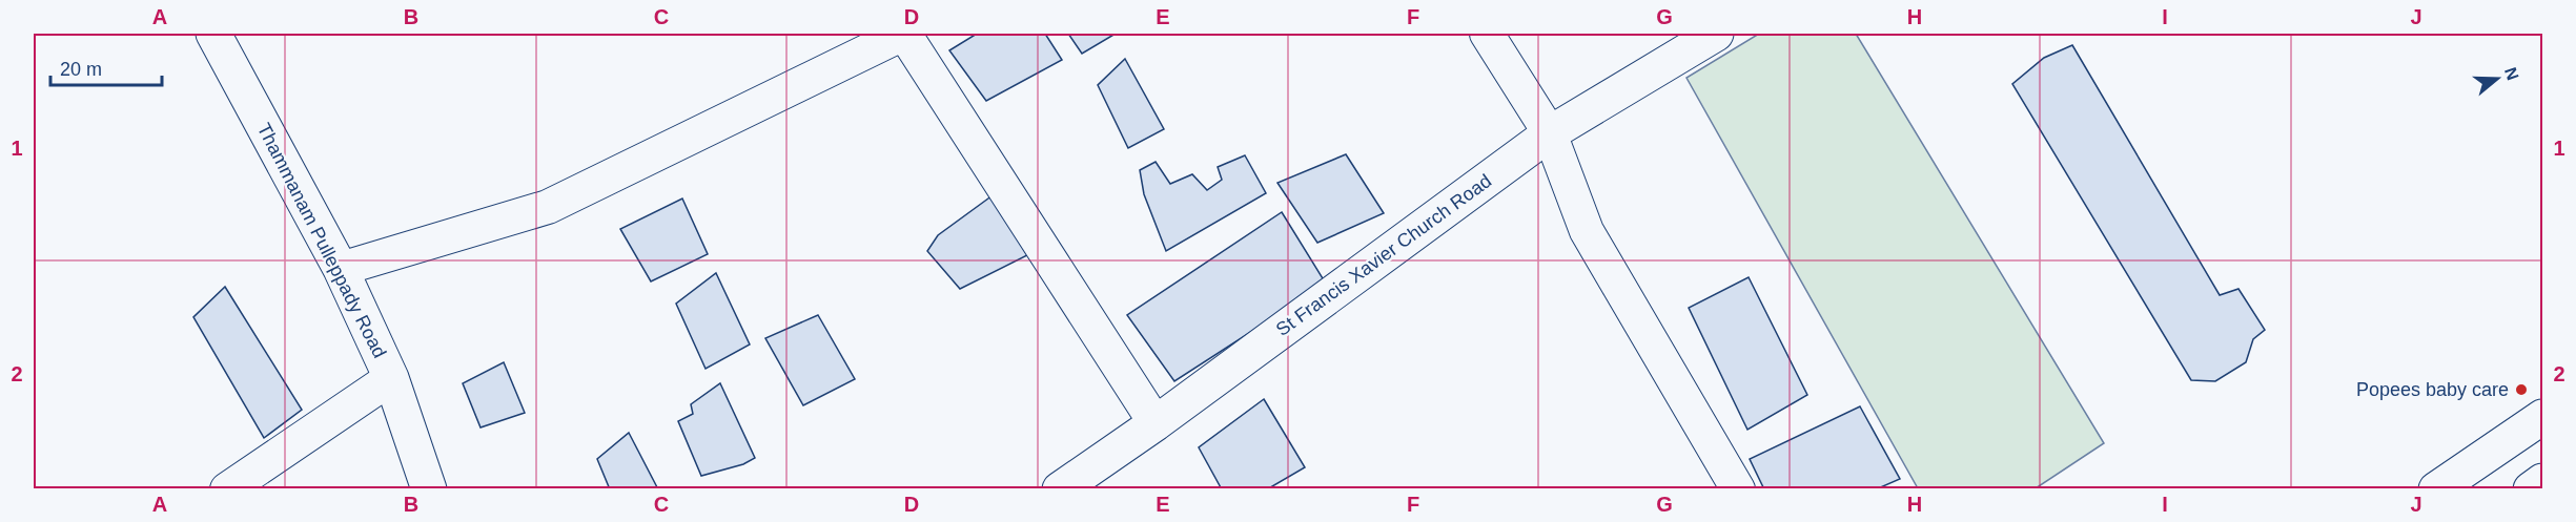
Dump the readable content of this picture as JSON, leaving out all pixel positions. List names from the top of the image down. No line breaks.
{"streets":{"street":["Thammanam Pulleppady Road","St Francis Xavier Church Road"]},"places":["Popees baby care"],"scale_bar":"20 m","north":"right","grid":{"columns":["A","B","C","D","E","F","G","H","I","J"],"rows":["1","2"]}}
